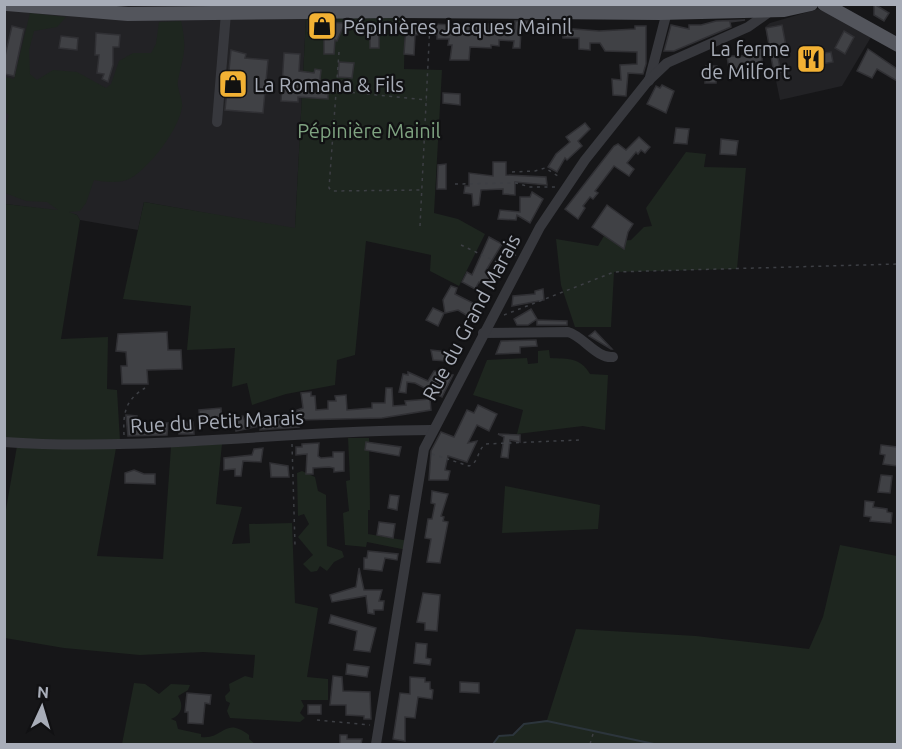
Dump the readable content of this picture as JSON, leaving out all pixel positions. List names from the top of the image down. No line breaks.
{"streets":{"street":["Rue du Grand Marais","Rue du Petit Marais"]},"crossings":[["Rue du Grand Marais","Rue du Petit Marais"]],"parks":["Pépinière Mainil"],"places":{"shop":["Pépinières Jacques Mainil","La Romana & Fils"],"restaurant":["La ferme de Milfort"]},"north":"top"}
